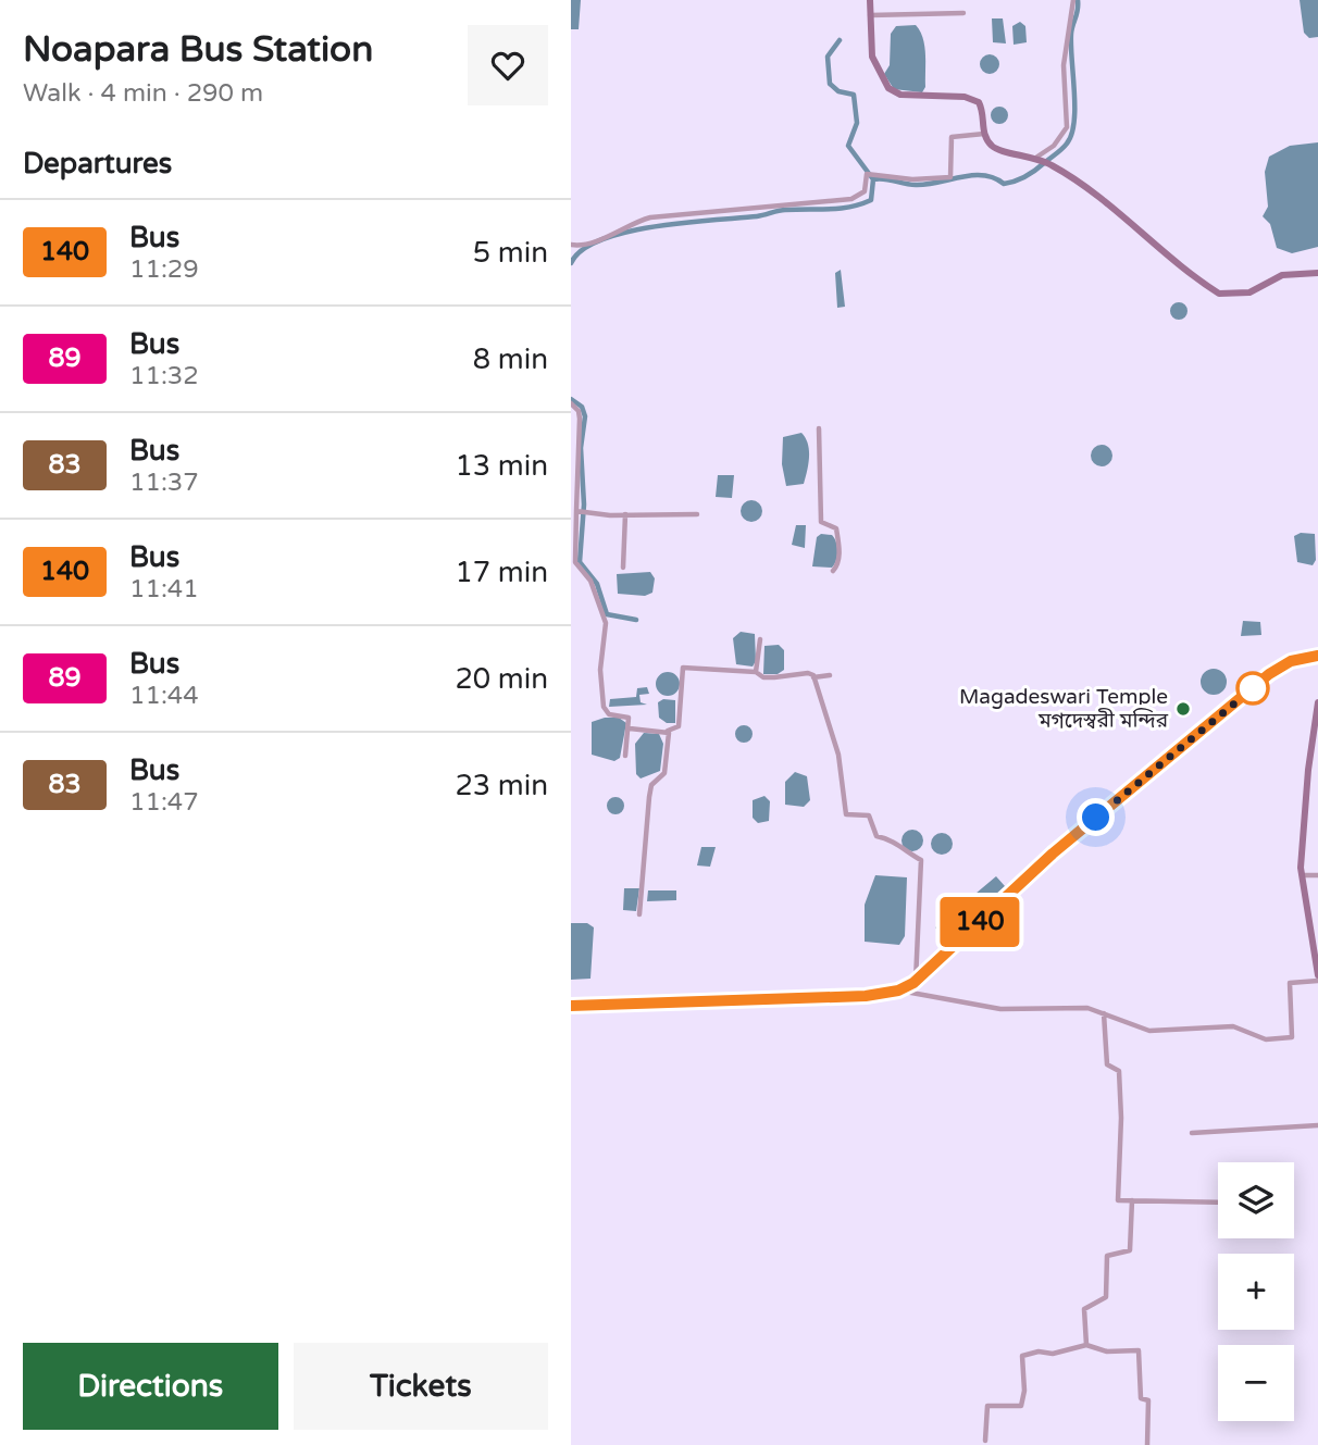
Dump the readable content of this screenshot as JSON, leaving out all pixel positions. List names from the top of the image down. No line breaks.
{"places":["Magadeswari Temple মগদেস্বরী মন্দির"],"lines":["bus line 140"],"page":{"heading":[["Noapara Bus Station","Walk · 4 min · 290 m"],"Departures"],"on_map":"140","list":[{"mark":"140","name":"Bus","note":"11:29","value":"5 min"},{"mark":"89","name":"Bus","note":"11:32","value":"8 min"},{"mark":"83","name":"Bus","note":"11:37","value":"13 min"},{"mark":"140","name":"Bus","note":"11:41","value":"17 min"},{"mark":"89","name":"Bus","note":"11:44","value":"20 min"},{"mark":"83","name":"Bus","note":"11:47","value":"23 min"}],"map_buttons":["+","−"],"buttons":["Directions","Tickets"]}}
